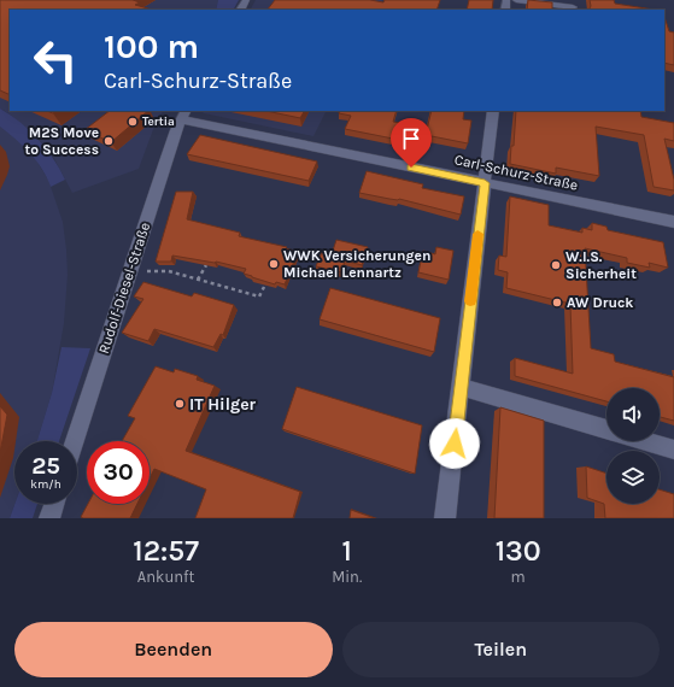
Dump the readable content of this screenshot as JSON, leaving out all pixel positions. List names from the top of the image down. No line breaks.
{"streets":{"street":["Carl-Schurz-Straße","Rudolf-Diesel-Straße"]},"crossings":[["Carl-Schurz-Straße","Rudolf-Diesel-Straße"]],"places":["Tertia","M2S Move to Success","WWK Versicherungen Michael Lennartz","W.I.S. Sicherheit","AW Druck","IT Hilger"],"page":{"turn":["100 m","Carl-Schurz-Straße"],"speed":"25 km/h","limit":"30","eta":["12:57","Ankunft","1","Min.","130","m"],"buttons":["Beenden","Teilen"]}}
